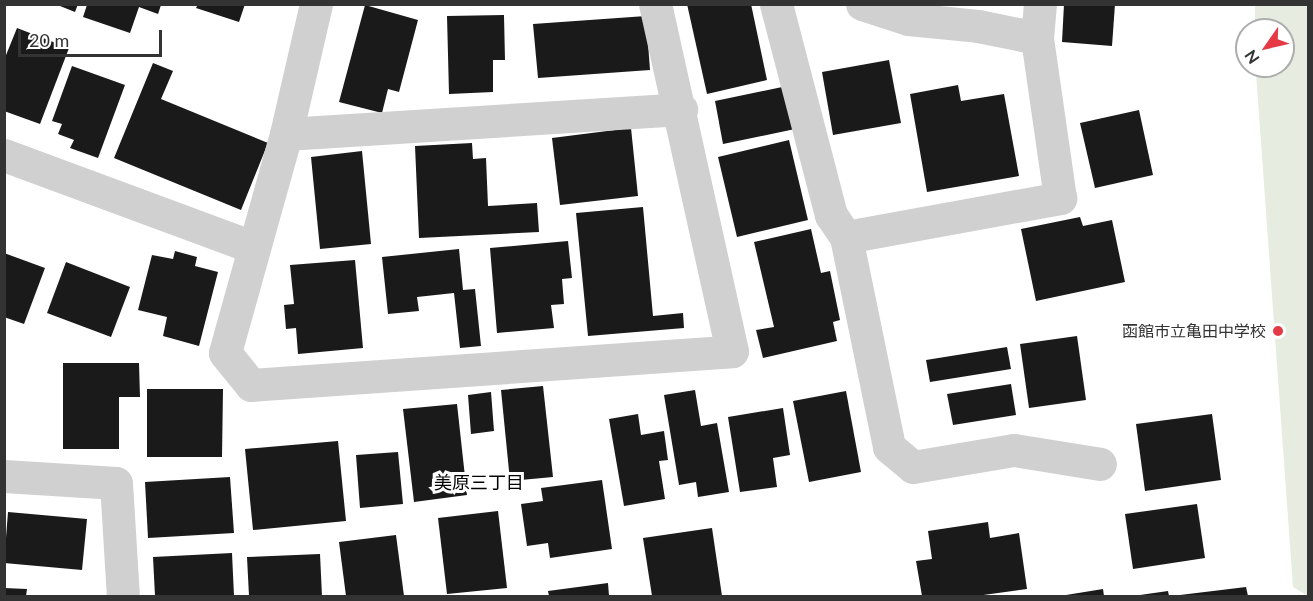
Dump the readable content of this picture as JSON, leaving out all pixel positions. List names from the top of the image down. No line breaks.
{"districts":["美原三丁目"],"places":["函館市立亀田中学校"],"scale_bar":"20 m","north":"bottom left"}
